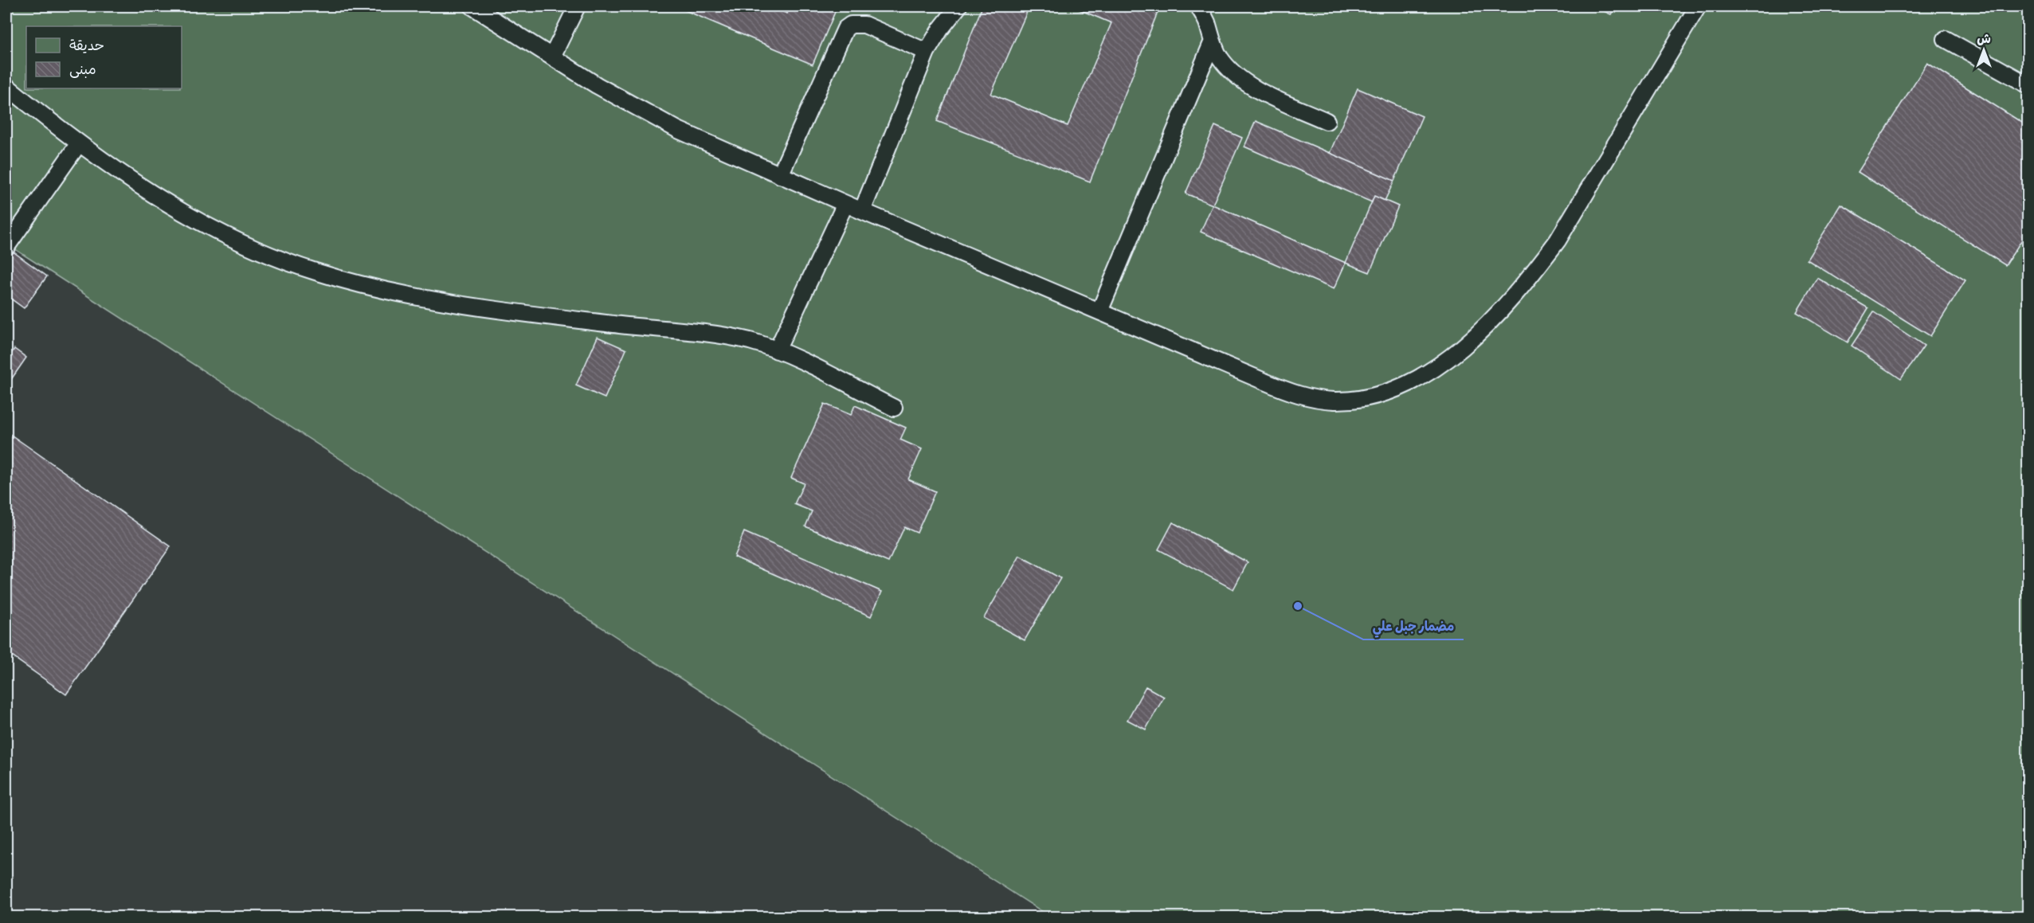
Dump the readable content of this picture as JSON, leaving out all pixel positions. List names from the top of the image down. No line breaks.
{"places":["مضمار جبل علي"],"legend":["حديقة","مبنى"],"north":"top"}
